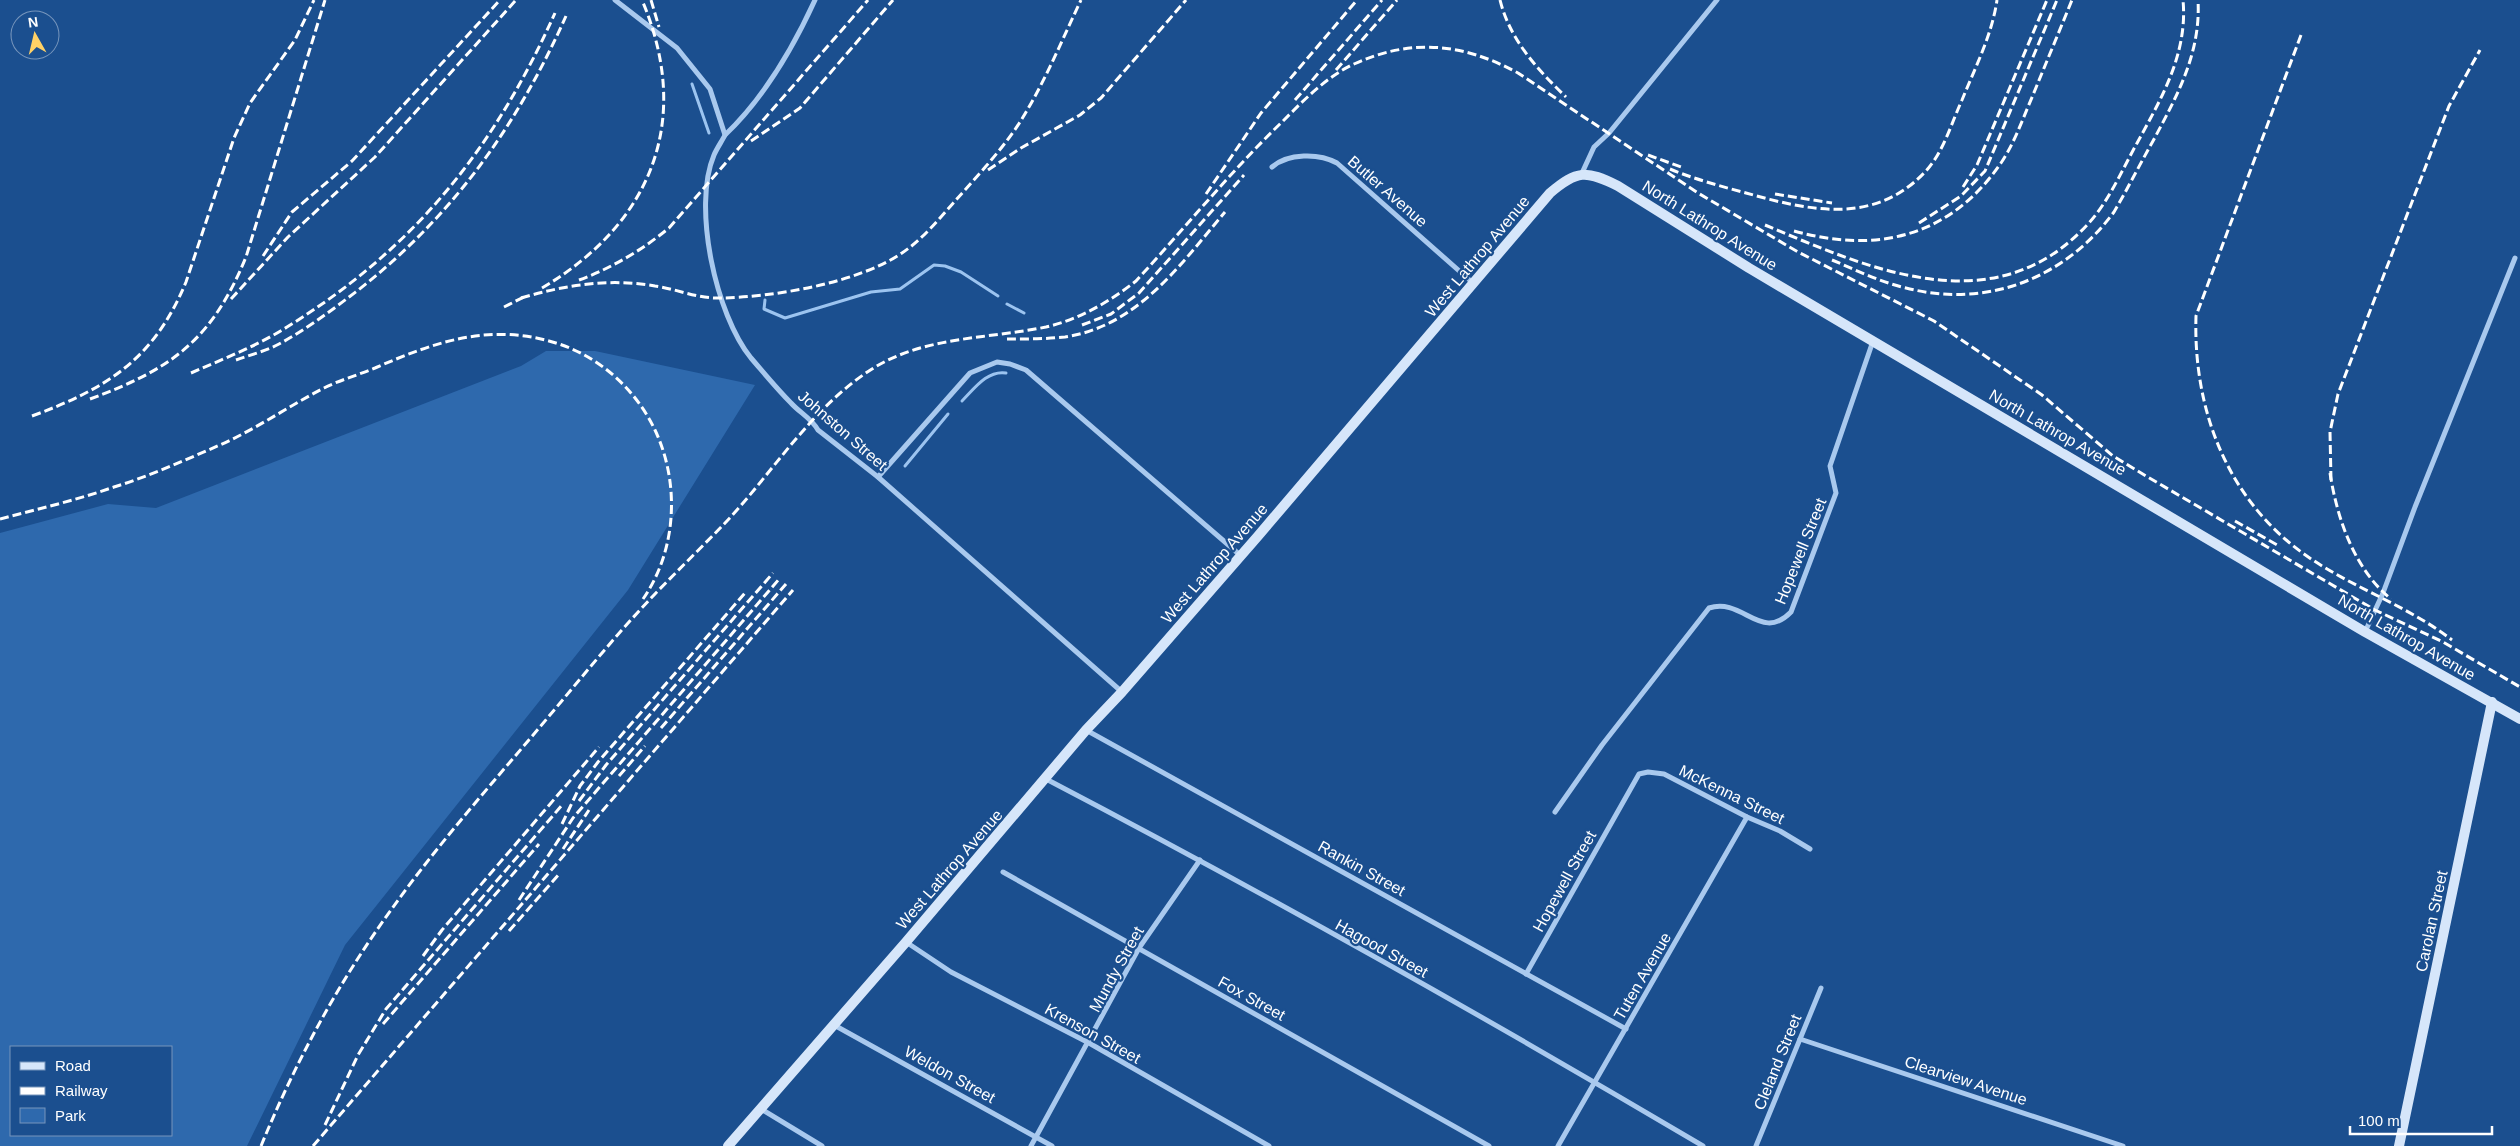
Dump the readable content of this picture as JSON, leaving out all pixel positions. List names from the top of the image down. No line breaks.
{"streets":{"street":["Butler Avenue","North Lathrop Avenue","West Lathrop Avenue","Johnston Street","Hopewell Street","McKenna Street","Rankin Street","Carolan Street","Hagood Street","Mundy Street","Tuten Avenue","Fox Street","Krenson Street","Cleland Street","Weldon Street","Clearview Avenue"]},"crossings":[["Butler Avenue","West Lathrop Avenue"],["North Lathrop Avenue","West Lathrop Avenue"],["North Lathrop Avenue","Hopewell Street"],["North Lathrop Avenue","Carolan Street"],["West Lathrop Avenue","Johnston Street"],["West Lathrop Avenue","Rankin Street"],["West Lathrop Avenue","Hagood Street"],["West Lathrop Avenue","Krenson Street"],["West Lathrop Avenue","Weldon Street"],["Hopewell Street","McKenna Street"],["Hopewell Street","Rankin Street"],["McKenna Street","Tuten Avenue"],["Rankin Street","Tuten Avenue"],["Hagood Street","Mundy Street"],["Hagood Street","Tuten Avenue"],["Mundy Street","Fox Street"],["Mundy Street","Krenson Street"],["Mundy Street","Weldon Street"],["Cleland Street","Clearview Avenue"]],"legend":["Road","Railway","Park"],"scale_bar":"100 m","north":"top"}
